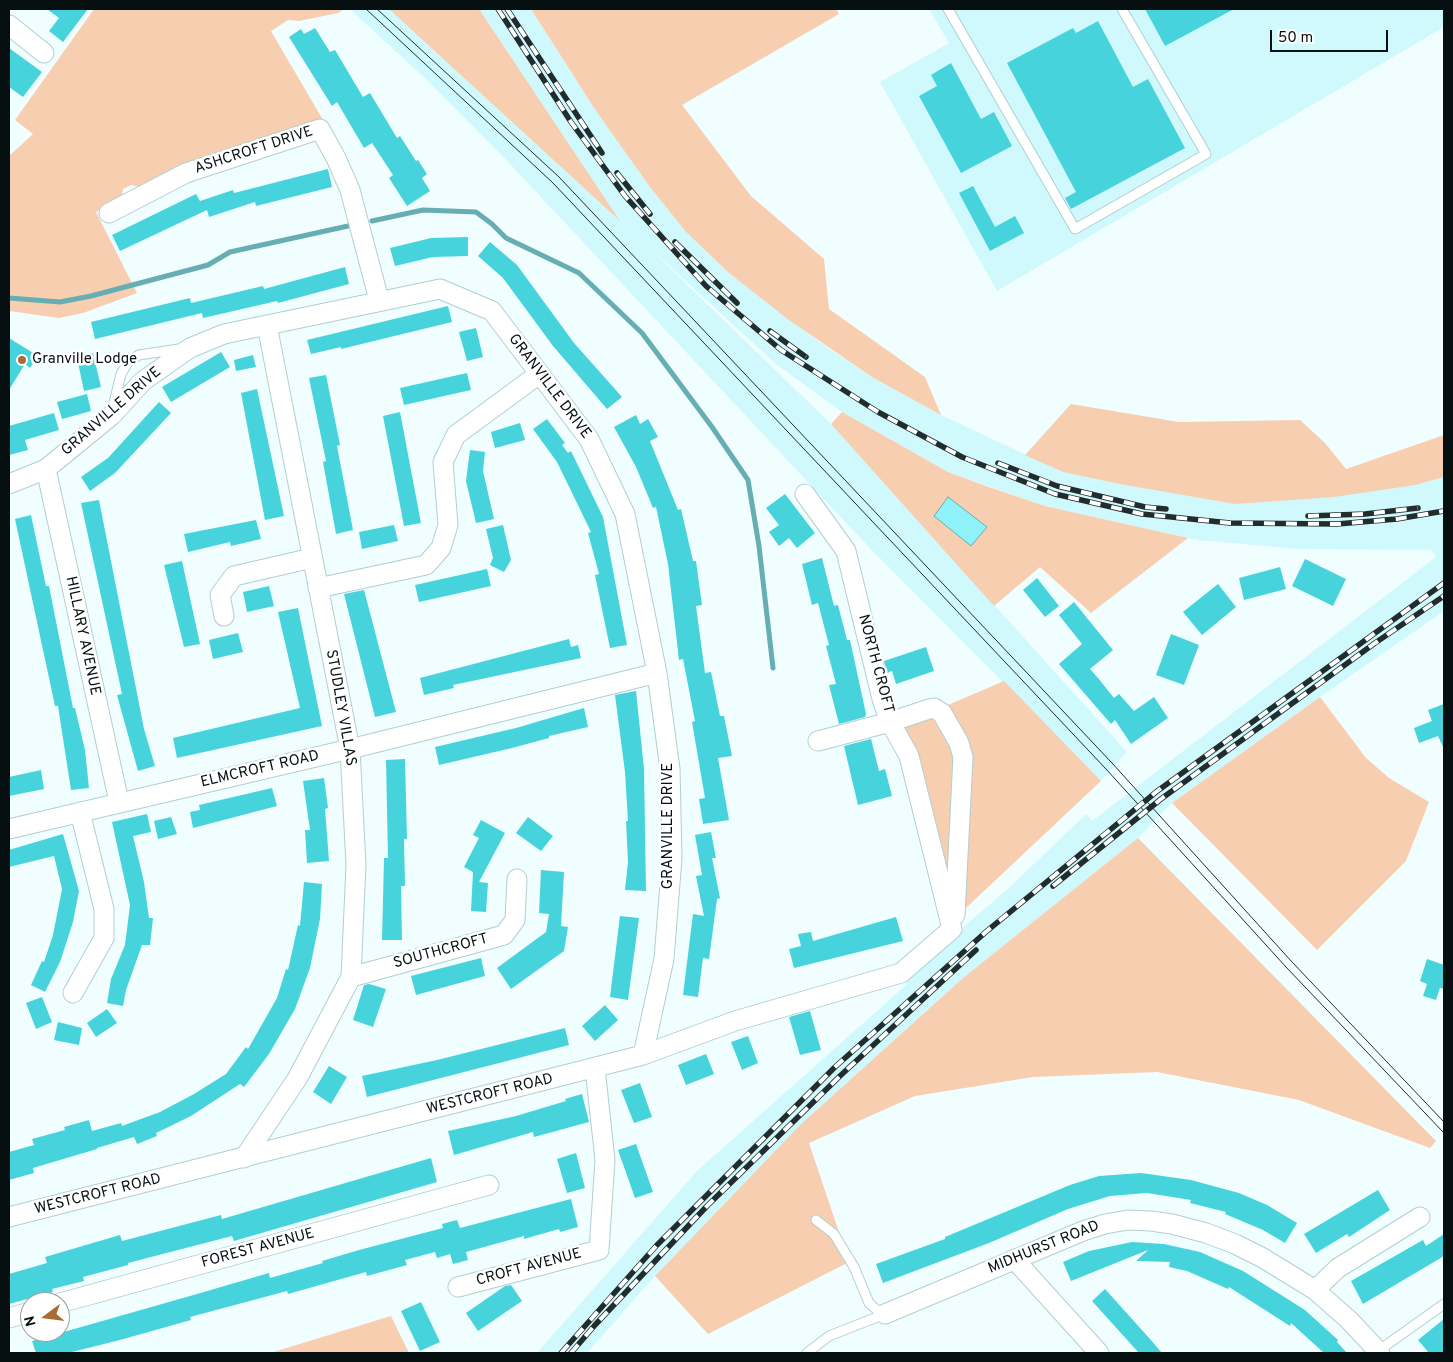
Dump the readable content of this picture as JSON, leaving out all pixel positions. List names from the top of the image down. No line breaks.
{"streets":{"street":["ASHCROFT DRIVE","GRANVILLE DRIVE","HILLARY AVENUE","NORTH CROFT","STUDLEY VILLAS","ELMCROFT ROAD","SOUTHCROFT","WESTCROFT ROAD","MIDHURST ROAD","FOREST AVENUE","CROFT AVENUE"]},"crossings":[["ASHCROFT DRIVE","GRANVILLE DRIVE"],["GRANVILLE DRIVE","HILLARY AVENUE"],["GRANVILLE DRIVE","STUDLEY VILLAS"],["GRANVILLE DRIVE","ELMCROFT ROAD"],["GRANVILLE DRIVE","WESTCROFT ROAD"],["HILLARY AVENUE","ELMCROFT ROAD"],["NORTH CROFT","WESTCROFT ROAD"],["STUDLEY VILLAS","ELMCROFT ROAD"],["STUDLEY VILLAS","SOUTHCROFT"],["STUDLEY VILLAS","WESTCROFT ROAD"],["WESTCROFT ROAD","CROFT AVENUE"]],"places":["Granville Lodge"],"scale_bar":"50 m","north":"left"}
